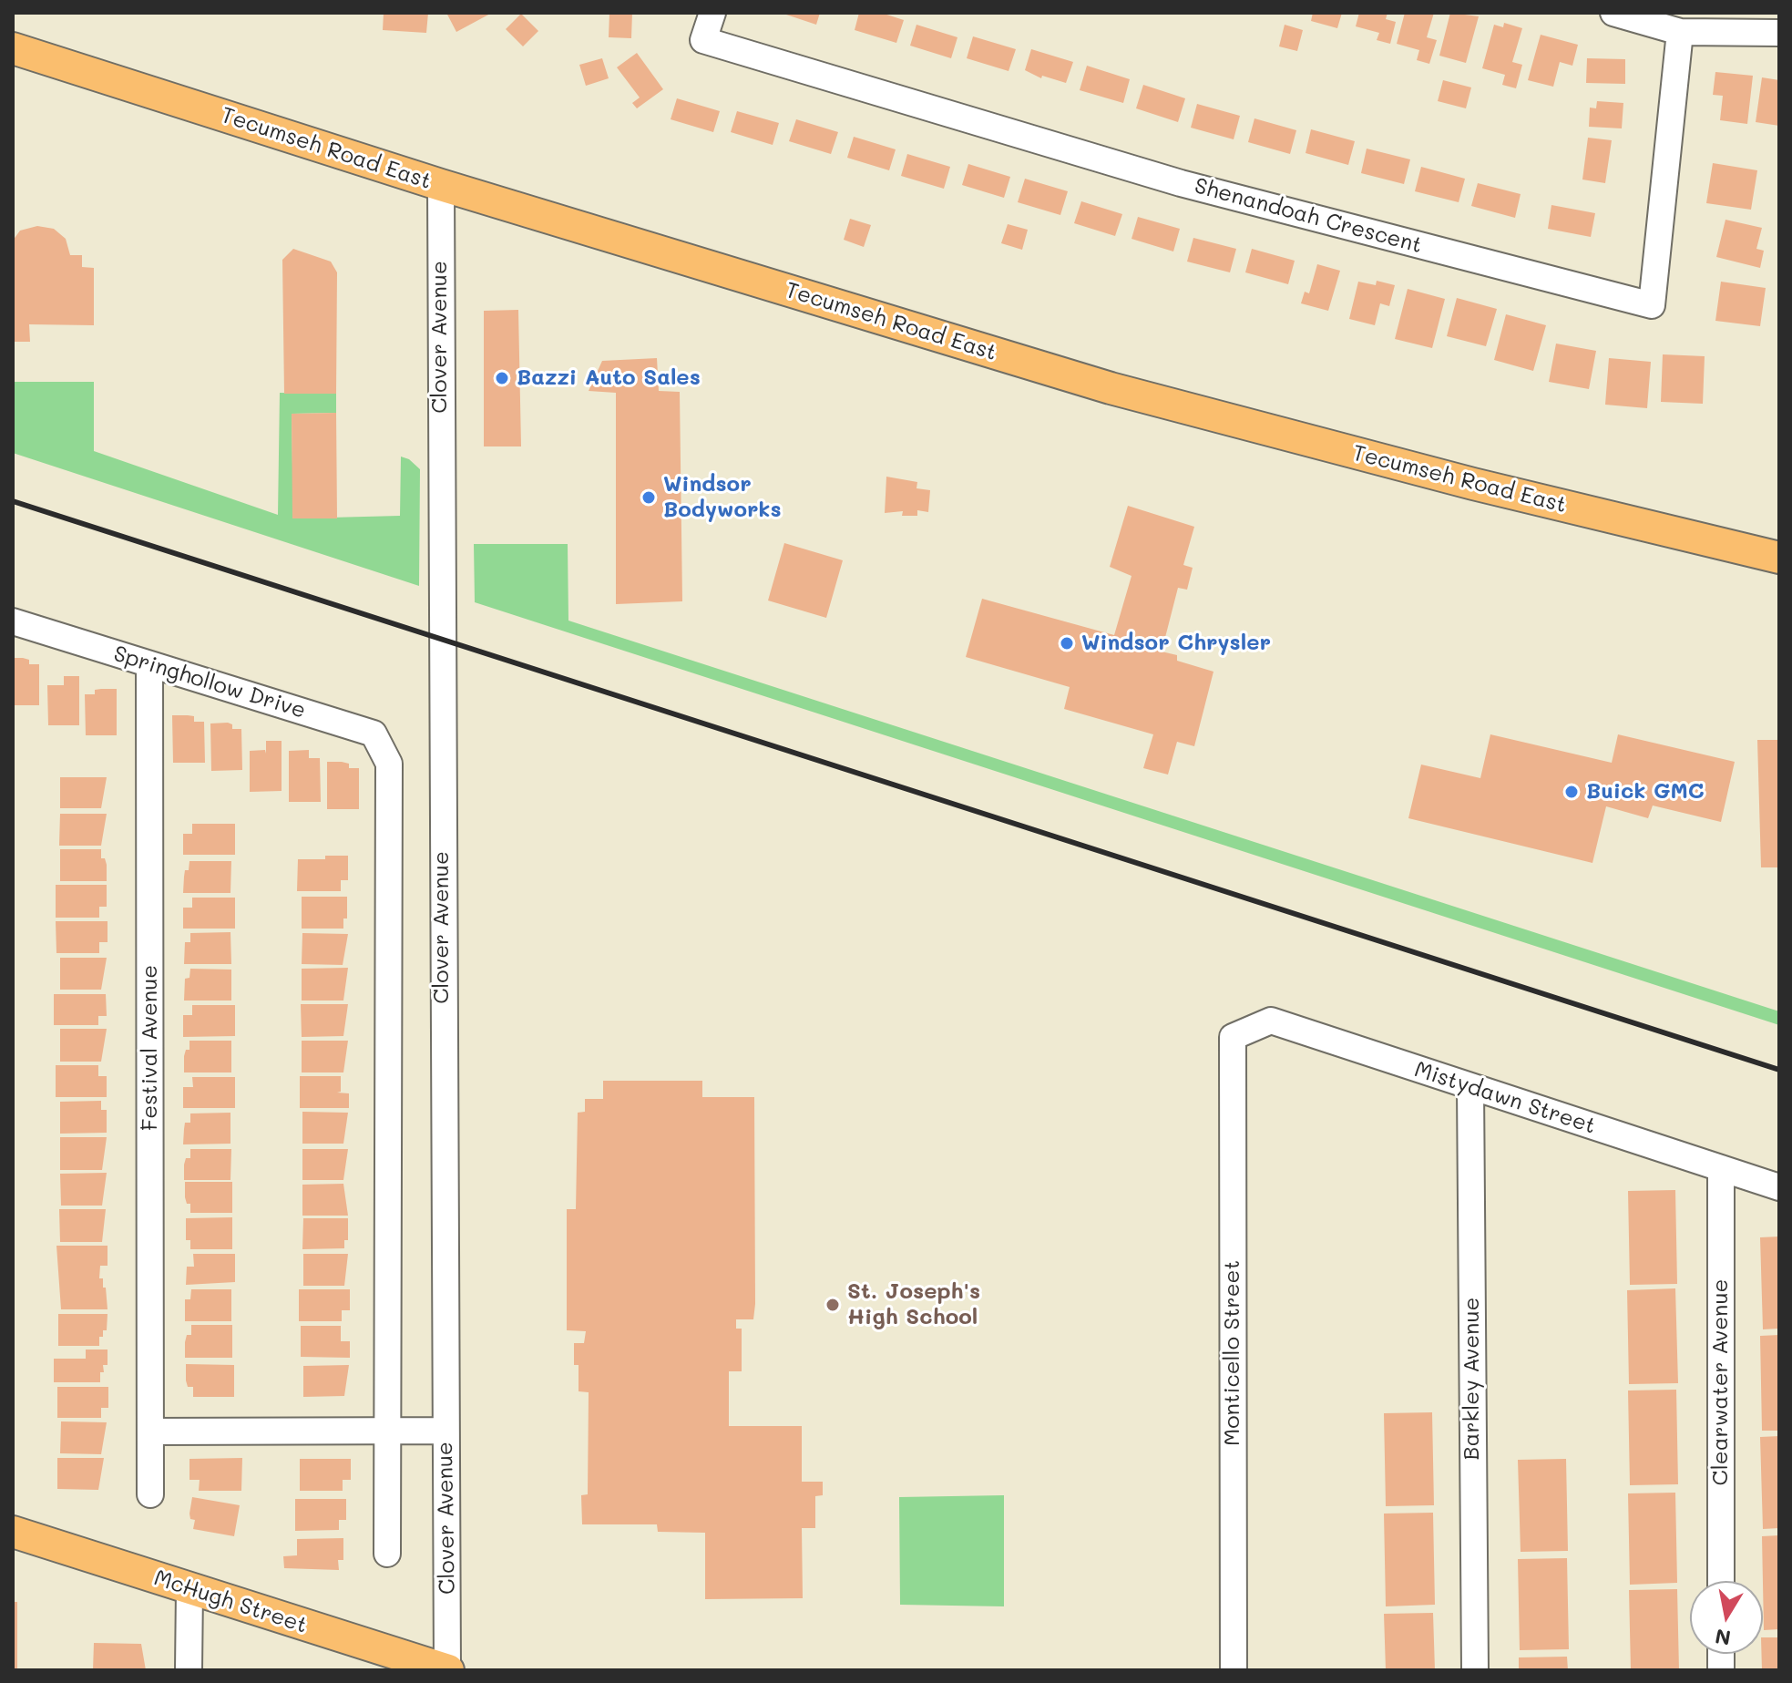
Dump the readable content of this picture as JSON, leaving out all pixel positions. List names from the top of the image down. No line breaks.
{"streets":{"main road":["Tecumseh Road East","McHugh Street"],"street":["Shenandoah Crescent","Clover Avenue","Springhollow Drive","Festival Avenue","Mistydawn Street","Monticello Street","Barkley Avenue","Clearwater Avenue"]},"crossings":[["Tecumseh Road East","Clover Avenue"],["Clover Avenue","McHugh Street"],["Springhollow Drive","Festival Avenue"],["Mistydawn Street","Monticello Street"],["Mistydawn Street","Barkley Avenue"],["Mistydawn Street","Clearwater Avenue"]],"places":["Bazzi Auto Sales","Windsor Bodyworks","Windsor Chrysler","Buick GMC","St. Joseph's High School"],"north":"bottom"}
